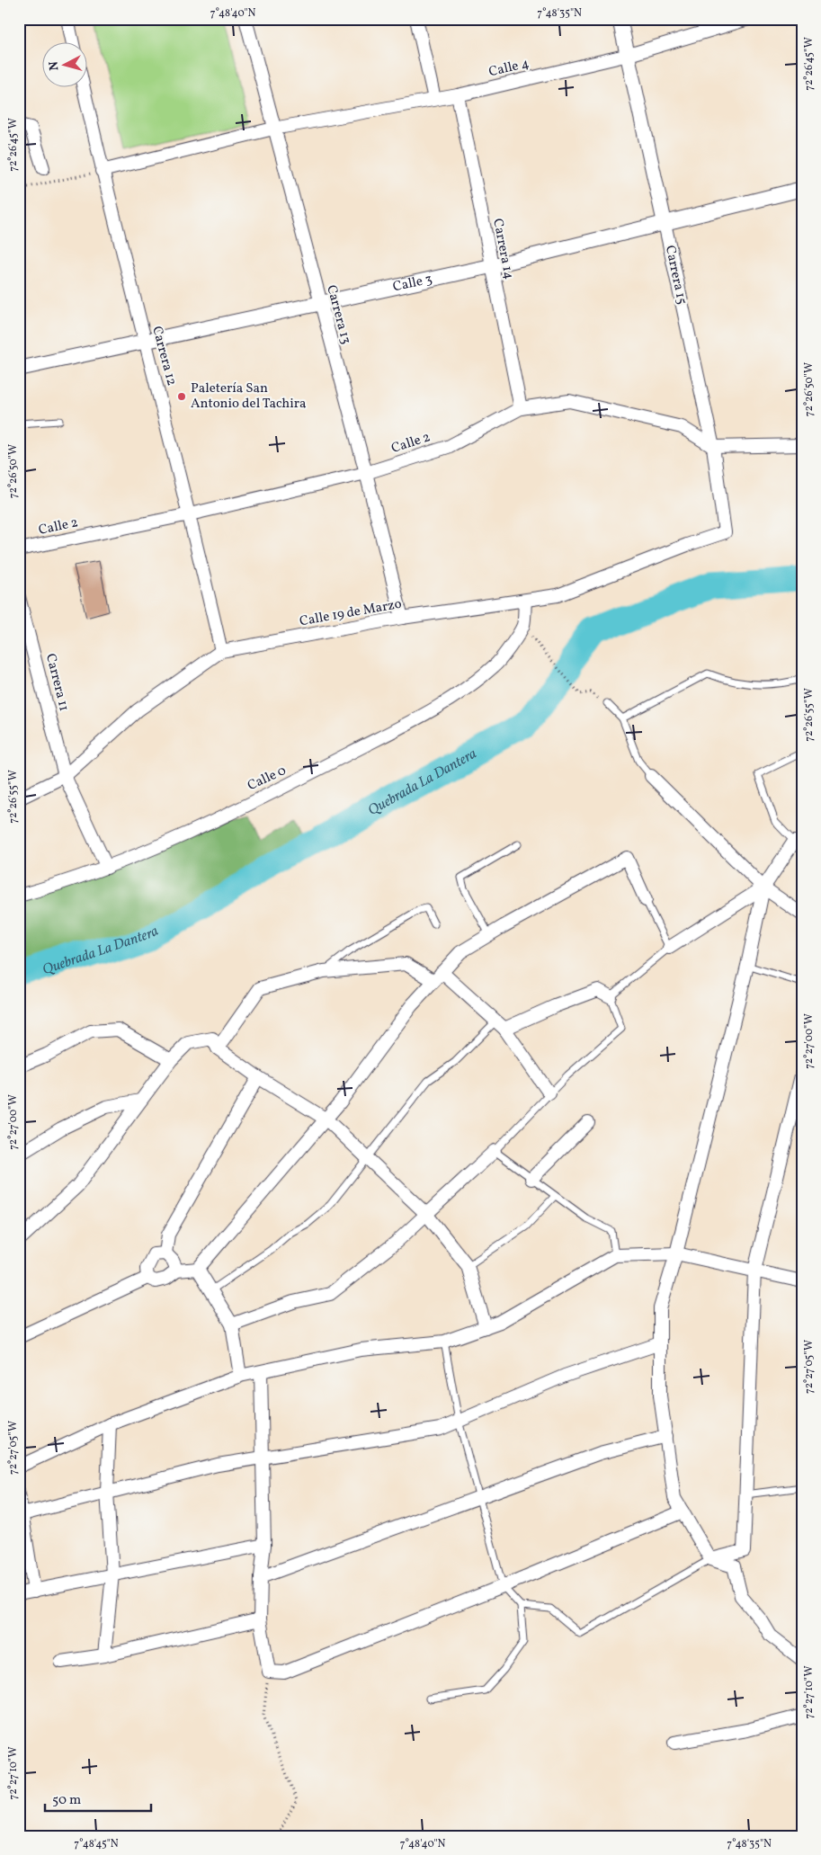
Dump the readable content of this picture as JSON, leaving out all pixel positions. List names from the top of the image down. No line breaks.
{"streets":{"street":["Calle 4","Carrera 14","Carrera 15","Calle 3","Carrera 13","Carrera 12","Calle 2","Calle 19 de Marzo","Carrera 11","Calle 0"]},"crossings":[["Calle 4","Carrera 14"],["Calle 4","Carrera 15"],["Calle 4","Carrera 13"],["Calle 4","Carrera 12"],["Carrera 14","Calle 3"],["Carrera 14","Calle 2"],["Carrera 15","Calle 3"],["Carrera 15","Calle 2"],["Carrera 15","Calle 19 de Marzo"],["Calle 3","Carrera 13"],["Calle 3","Carrera 12"],["Carrera 13","Calle 2"],["Carrera 13","Calle 19 de Marzo"],["Carrera 12","Calle 2"],["Carrera 12","Calle 19 de Marzo"],["Calle 19 de Marzo","Carrera 11"],["Calle 19 de Marzo","Calle 0"],["Carrera 11","Calle 0"]],"water":["Quebrada La Dantera"],"places":["Paletería San Antonio del Tachira"],"scale_bar":"50 m","north":"left","coordinates":["7°48'40\"N","7°48'35\"N","72°26'45\"W","72°26'50\"W","72°26'55\"W","72°27'00\"W","72°27'05\"W","72°27'10\"W","7°48'45\"N"]}
